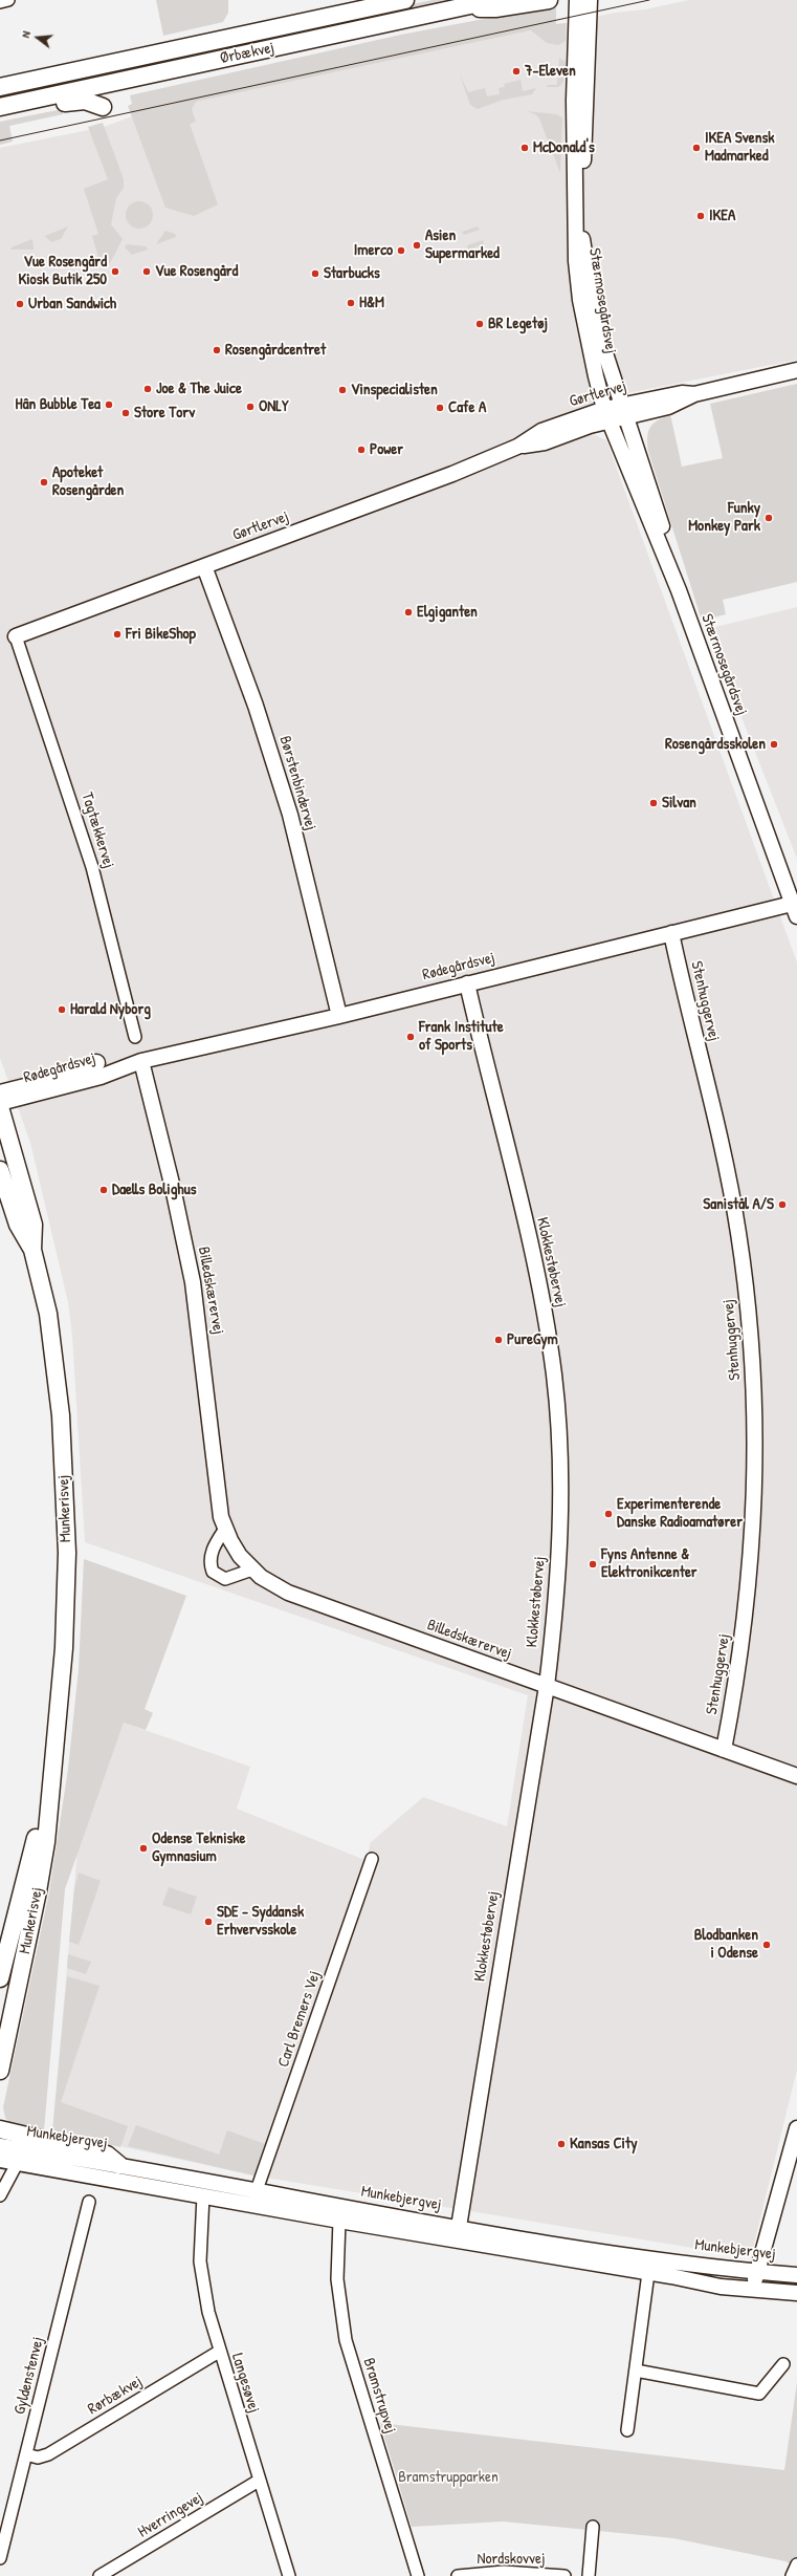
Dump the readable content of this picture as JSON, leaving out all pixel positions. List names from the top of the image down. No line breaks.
{"streets":{"main road":["Ørbækvej","Munkerisvej"],"street":["Stærmosegårdsvej","Gørtlervej","Børstenbindervej","Tagtækkervej","Rødegårdsvej","Stenhuggervej","Klokkestøbervej","Billedskærervej","Carl Bremers Vej","Munkebjergvej","Gyldenstenvej","Langesøvej","Rørbækvej","Bramstrupvej","Hverringevej","Nordskovvej"]},"crossings":[["Stærmosegårdsvej","Gørtlervej"],["Stærmosegårdsvej","Rødegårdsvej"],["Gørtlervej","Børstenbindervej"],["Gørtlervej","Tagtækkervej"],["Børstenbindervej","Rødegårdsvej"],["Rødegårdsvej","Stenhuggervej"],["Rødegårdsvej","Klokkestøbervej"],["Rødegårdsvej","Billedskærervej"],["Stenhuggervej","Billedskærervej"],["Klokkestøbervej","Billedskærervej"],["Klokkestøbervej","Munkebjergvej"],["Carl Bremers Vej","Munkebjergvej"],["Munkebjergvej","Langesøvej"],["Munkebjergvej","Bramstrupvej"],["Gyldenstenvej","Rørbækvej"],["Langesøvej","Rørbækvej"],["Langesøvej","Hverringevej"]],"parks":["Bramstrupparken"],"places":["7-Eleven","McDonald's","IKEA Svensk Madmarked","IKEA","Asien Supermarked","Imerco","Vue Rosengård Kiosk Butik 250","Vue Rosengård","Starbucks","H&M","Urban Sandwich","BR Legetøj","Rosengårdcentret","Joe & The Juice","Vinspecialisten","Hân Bubble Tea","ONLY","Cafe A","Store Torv","Power","Apoteket Rosengården","Funky Monkey Park","Elgiganten","Fri BikeShop","Rosengårdsskolen","Silvan","Harald Nyborg","Frank Institute of Sports","Daells Bolighus","Sanistål A/S","PureGym","Experimenterende Danske Radioamatører","Fyns Antenne & Elektronikcenter","Odense Tekniske Gymnasium","SDE - Syddansk Erhvervsskole","Blodbanken i Odense","Kansas City"],"north":"left"}
